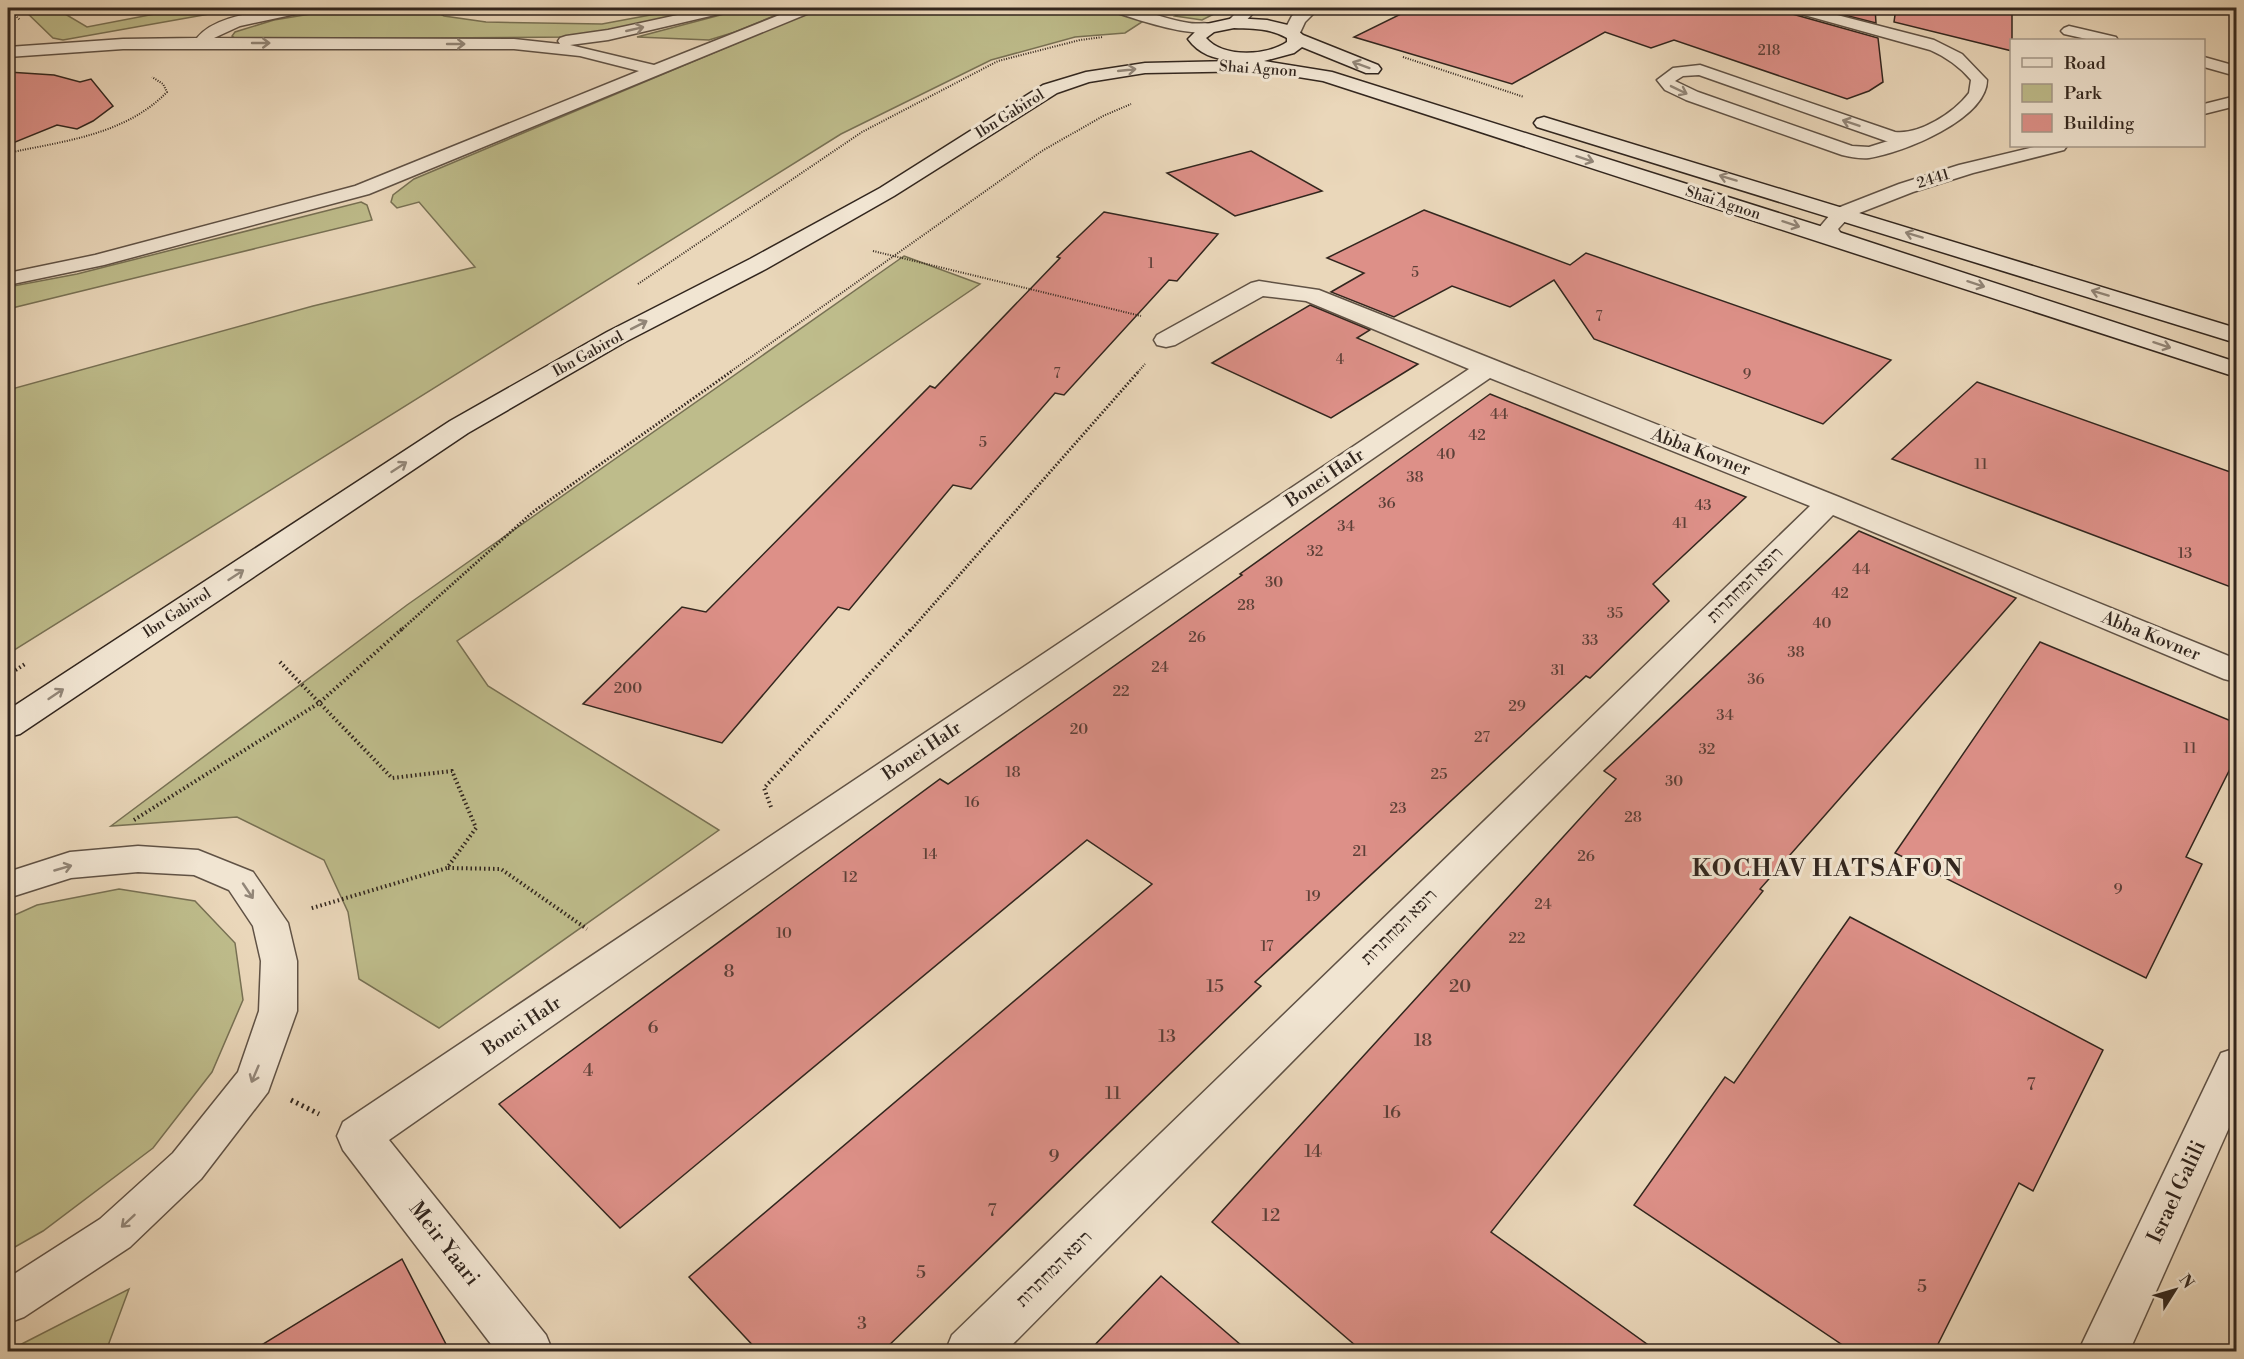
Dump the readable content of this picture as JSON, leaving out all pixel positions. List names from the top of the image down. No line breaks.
{"streets":{"main road":["Shai Agnon","Ibn Gabirol","Abba Kovner","Bonei HaIr","רופא המחתרות","Israel Galili","Meir Yaari"],"lane":["2441"]},"crossings":[["Shai Agnon","Ibn Gabirol"],["Shai Agnon","2441"],["Abba Kovner","Bonei HaIr"],["Abba Kovner","רופא המחתרות"],["Bonei HaIr","Meir Yaari"]],"one_way":["Ibn Gabirol"],"districts":["KOCHAV HATSAFON"],"house_numbers":["218","1","5","7","4","7","9","44","42","5","40","11","38","36","43","41","34","32","13","44","30","42","28","35","40","26","33","38","24","31","36","200","22","29","34","20","27","11","32","18","25","30","16","23","28","21","14","26","12","9","19","24","10","22","17","8","15","20","6","13","18","4","7","11","16","14","9","7","12","5","5","3"],"legend":["Road","Park","Building"],"north":"top right"}
